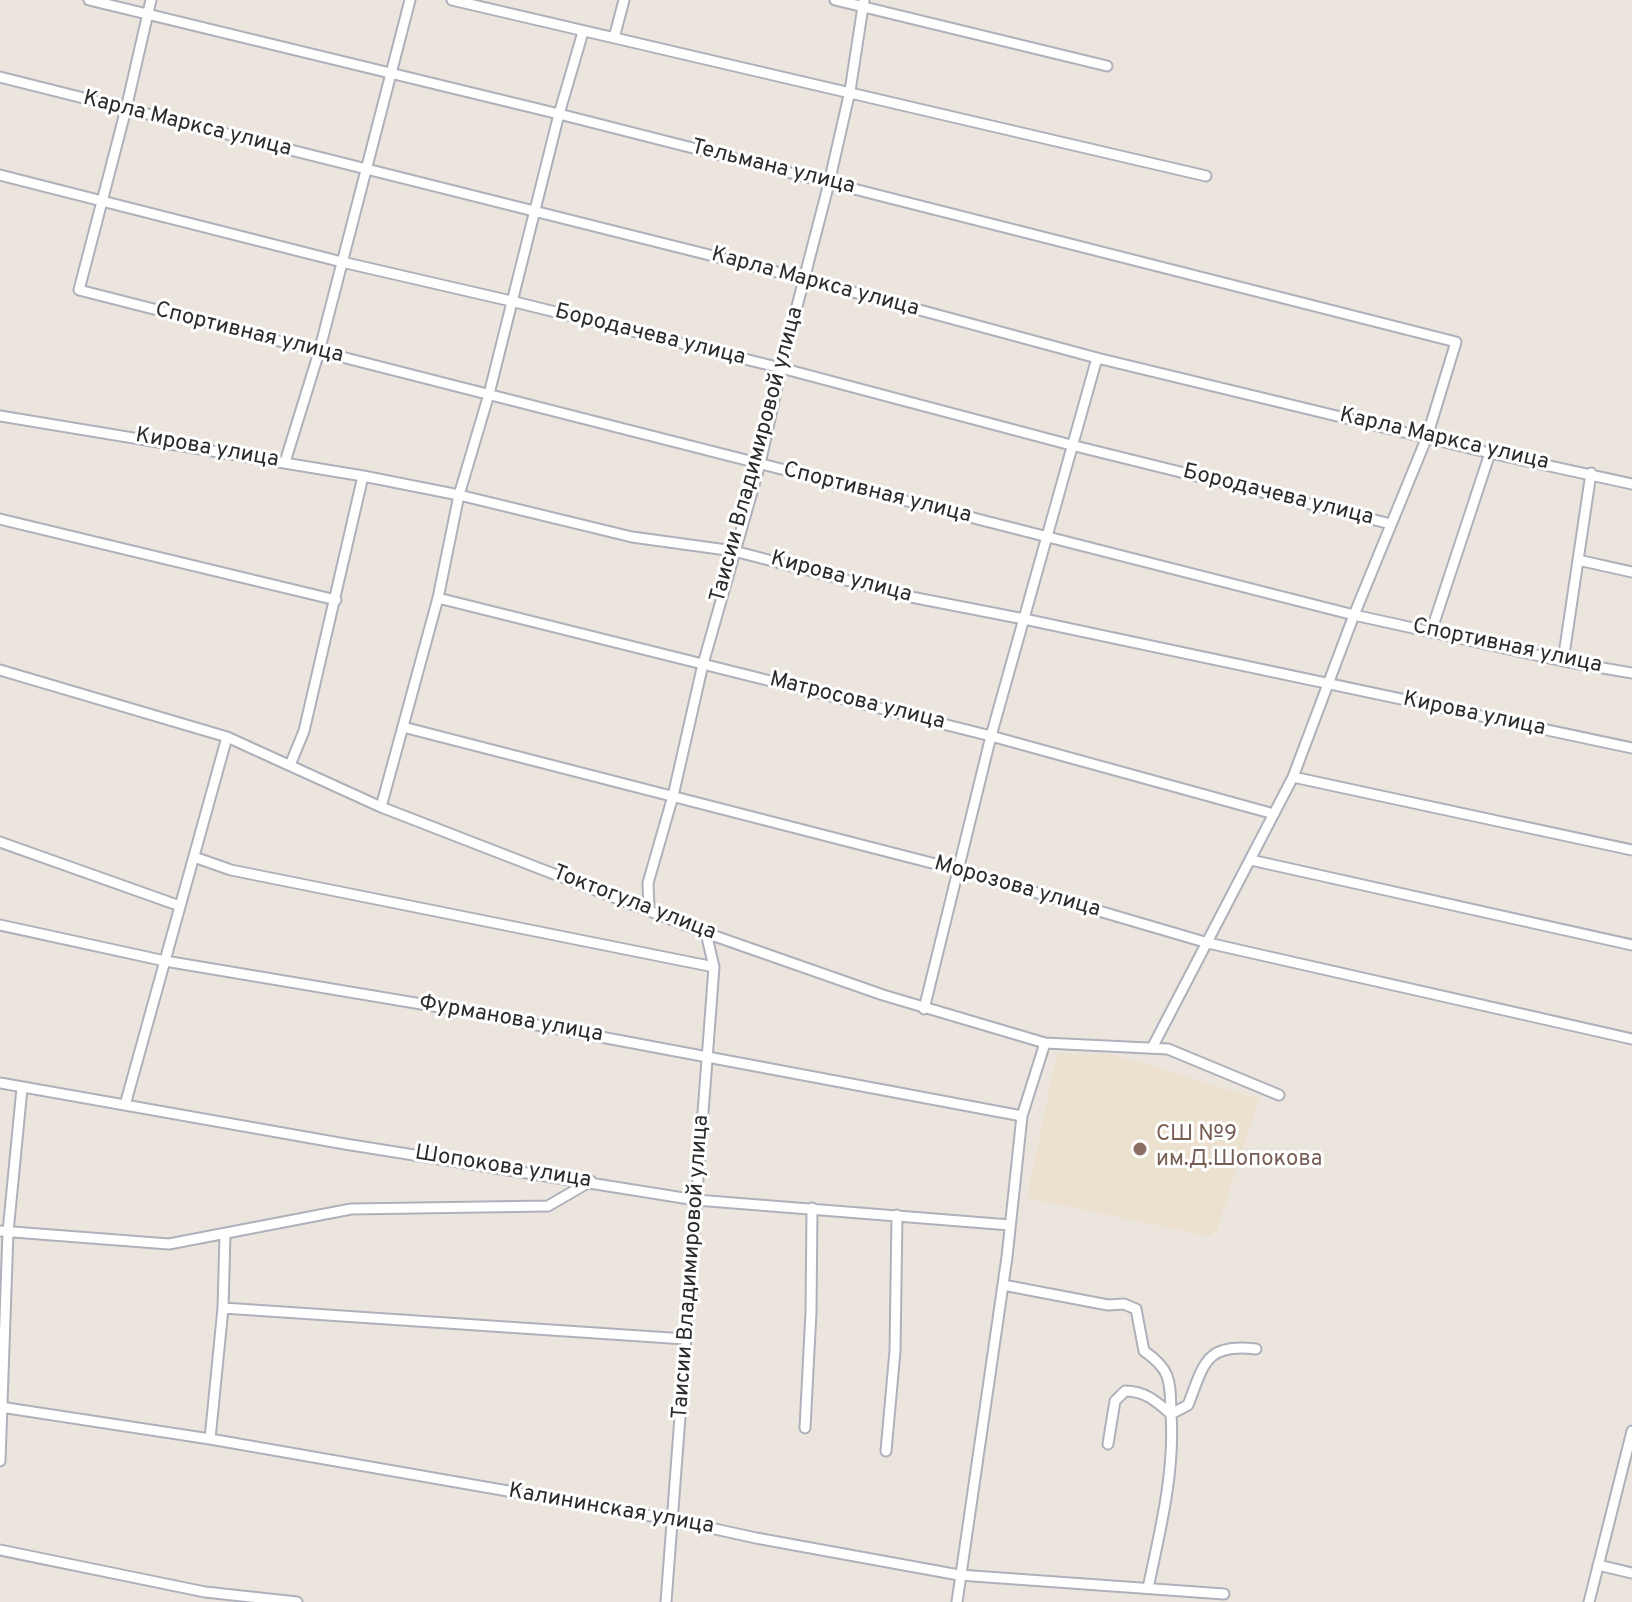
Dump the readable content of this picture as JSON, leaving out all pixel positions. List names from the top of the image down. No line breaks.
{"streets":{"street":["Карла Маркса улица","Тельмана улица","Спортивная улица","Бородачева улица","Кирова улица","Таисии Владимировой улица","Матросова улица","Морозова улица","Токтогула улица","Фурманова улица","Шопокова улица","Калининская улица"]},"crossings":[["Карла Маркса улица","Тельмана улица"],["Карла Маркса улица","Таисии Владимировой улица"],["Тельмана улица","Таисии Владимировой улица"],["Спортивная улица","Бородачева улица"],["Спортивная улица","Таисии Владимировой улица"],["Бородачева улица","Таисии Владимировой улица"],["Кирова улица","Таисии Владимировой улица"],["Таисии Владимировой улица","Матросова улица"],["Таисии Владимировой улица","Морозова улица"],["Таисии Владимировой улица","Токтогула улица"],["Таисии Владимировой улица","Фурманова улица"],["Таисии Владимировой улица","Шопокова улица"],["Таисии Владимировой улица","Калининская улица"]],"places":["СШ №9 им.Д.Шопокова"]}
